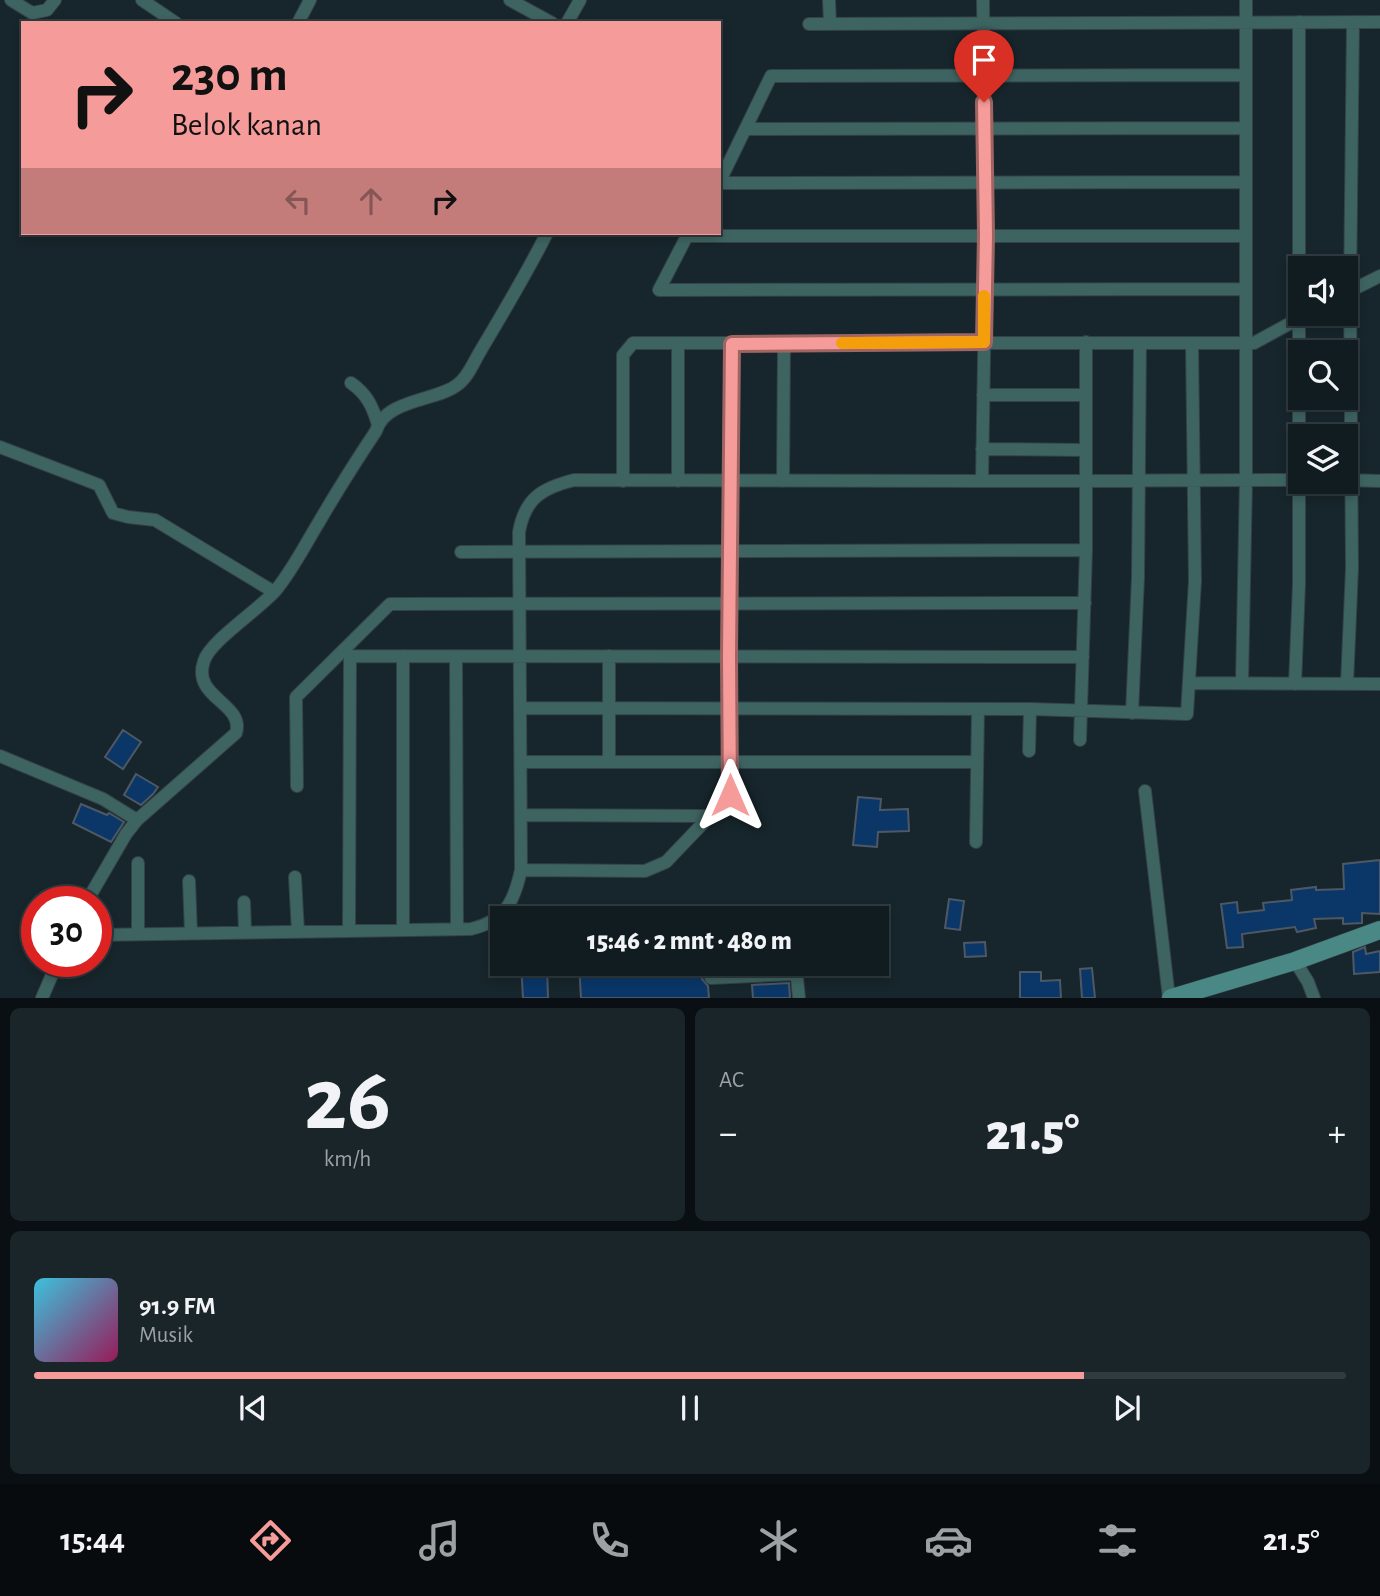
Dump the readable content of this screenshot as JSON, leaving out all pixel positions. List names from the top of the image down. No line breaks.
{"page":{"turn":["230 m","Belok kanan"],"limit":"30","trip":"15:46 · 2 mnt · 480 m","tile":[["26","km/h"],"AC"],"heat":["−","21.5°","+"],"song":["91.9 FM","Musik"],"tabs":["15:44","21.5°"]}}
